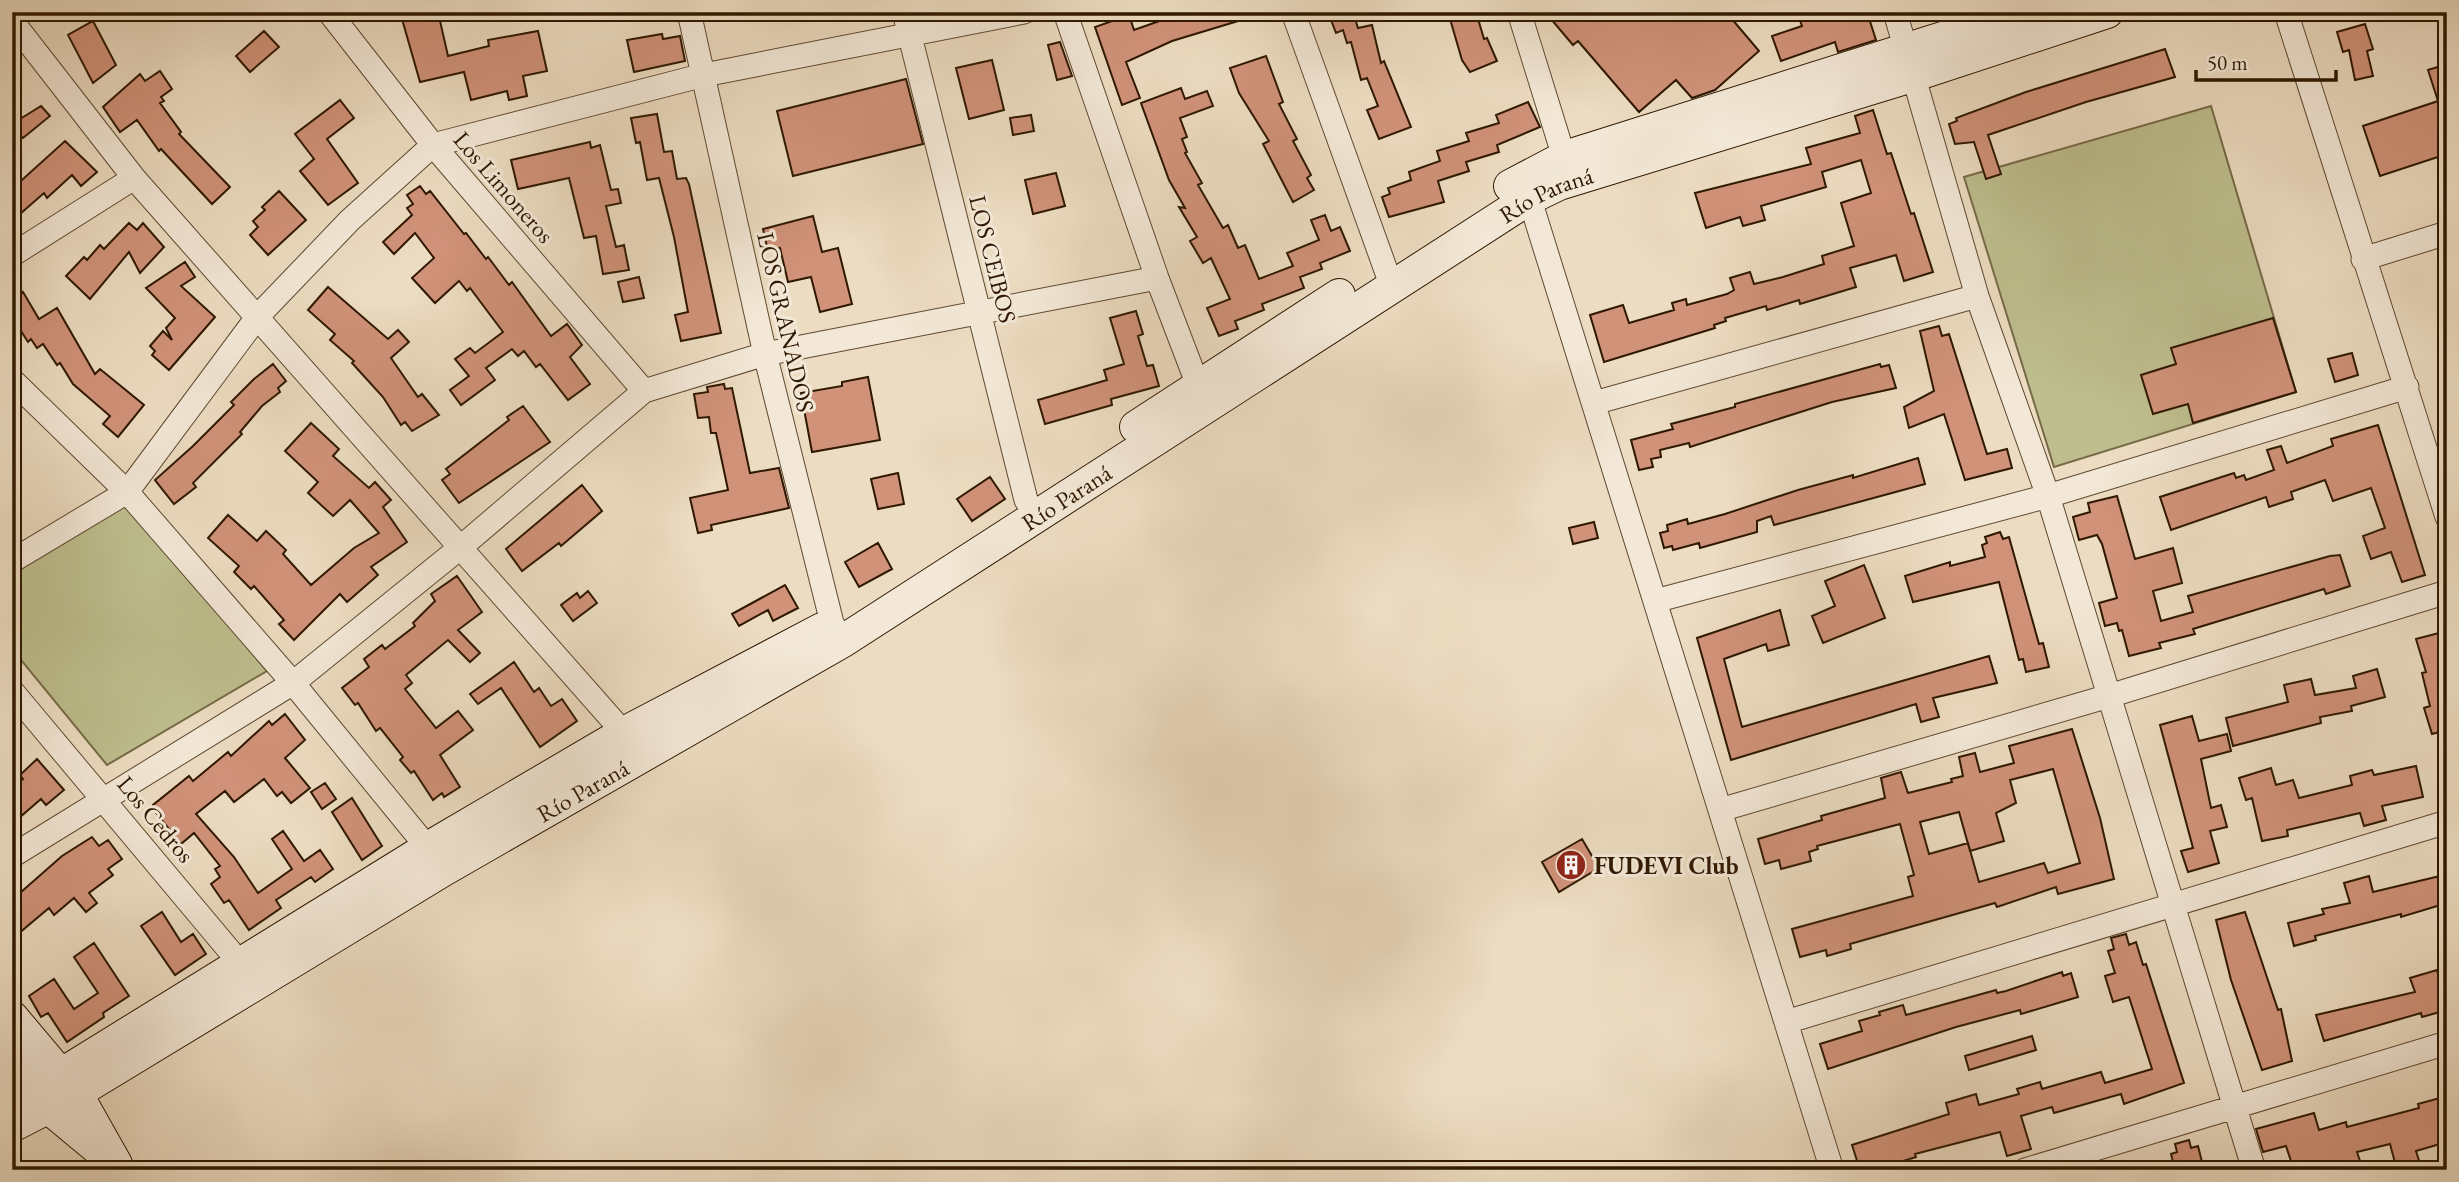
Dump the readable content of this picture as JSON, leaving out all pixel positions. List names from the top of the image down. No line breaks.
{"streets":{"street":["Los Limoneros","Río Paraná","LOS CEIBOS","LOS GRANADOS","Los Cedros"]},"crossings":[["Río Paraná","LOS CEIBOS"],["Río Paraná","LOS GRANADOS"],["Río Paraná","Los Cedros"]],"places":{"building":["FUDEVI Club"]},"scale_bar":"50 m"}
